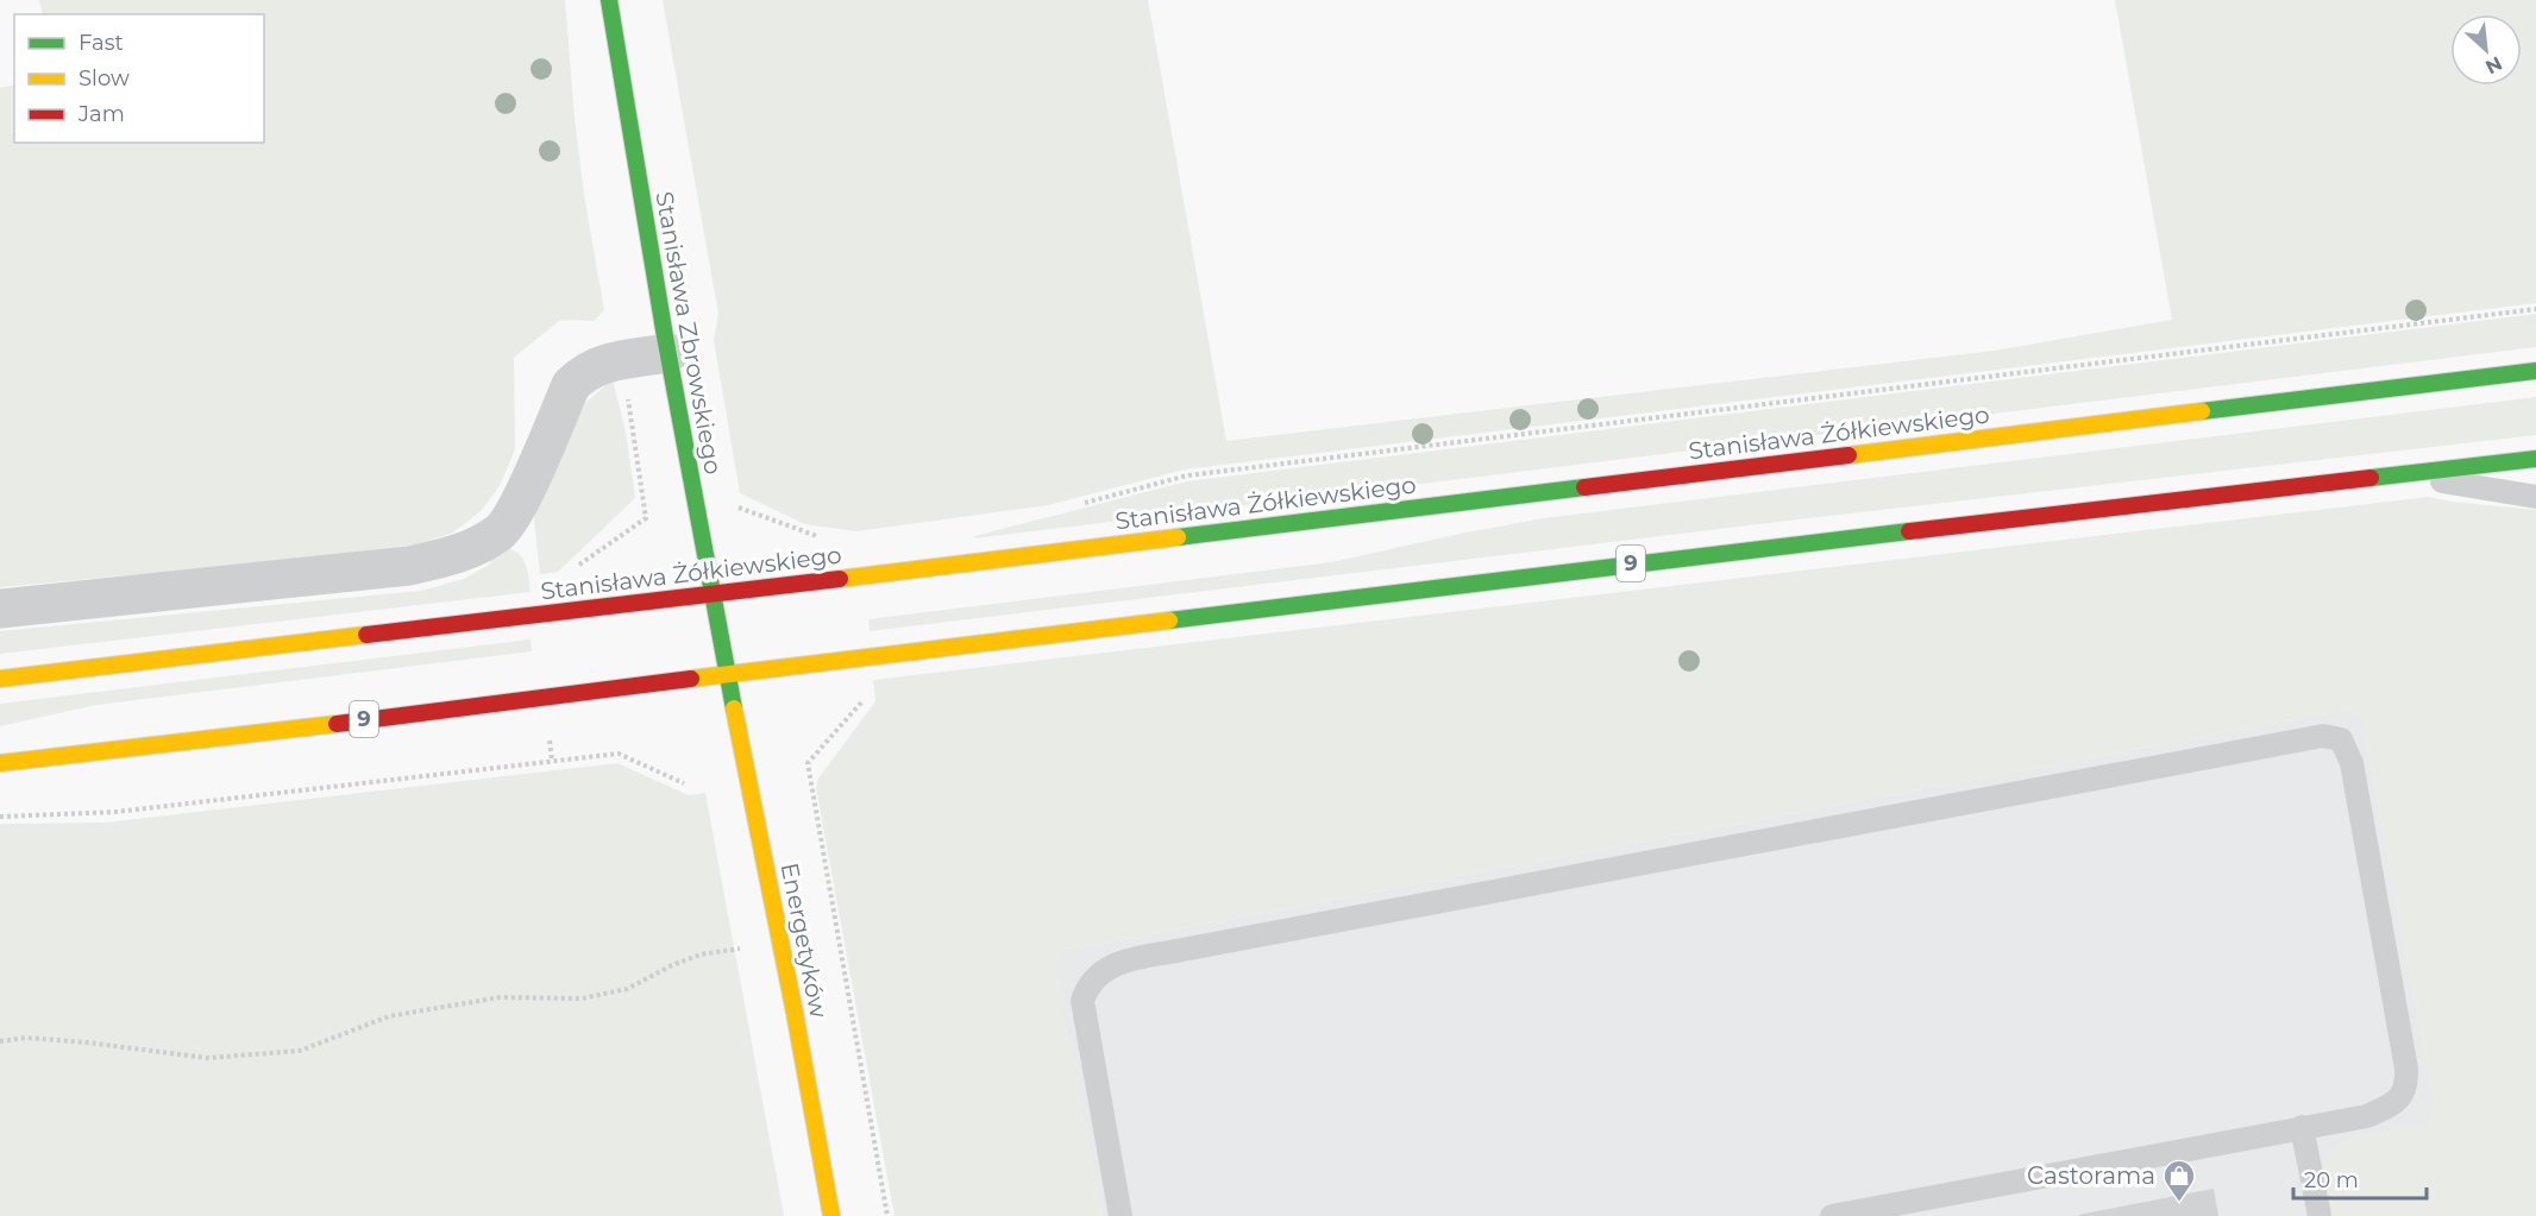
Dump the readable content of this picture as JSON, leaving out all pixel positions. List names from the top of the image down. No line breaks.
{"streets":{"main road":["Stanisława Zbrowskiego","Stanisława Żółkiewskiego","9","Energetyków"]},"crossings":[["Stanisława Zbrowskiego","Stanisława Żółkiewskiego"],["Stanisława Zbrowskiego","9"],["Stanisława Zbrowskiego","Energetyków"],["9","Energetyków"]],"places":{"shop":["Castorama"]},"legend":["Fast","Slow","Jam"],"scale_bar":"20 m","north":"bottom right"}
